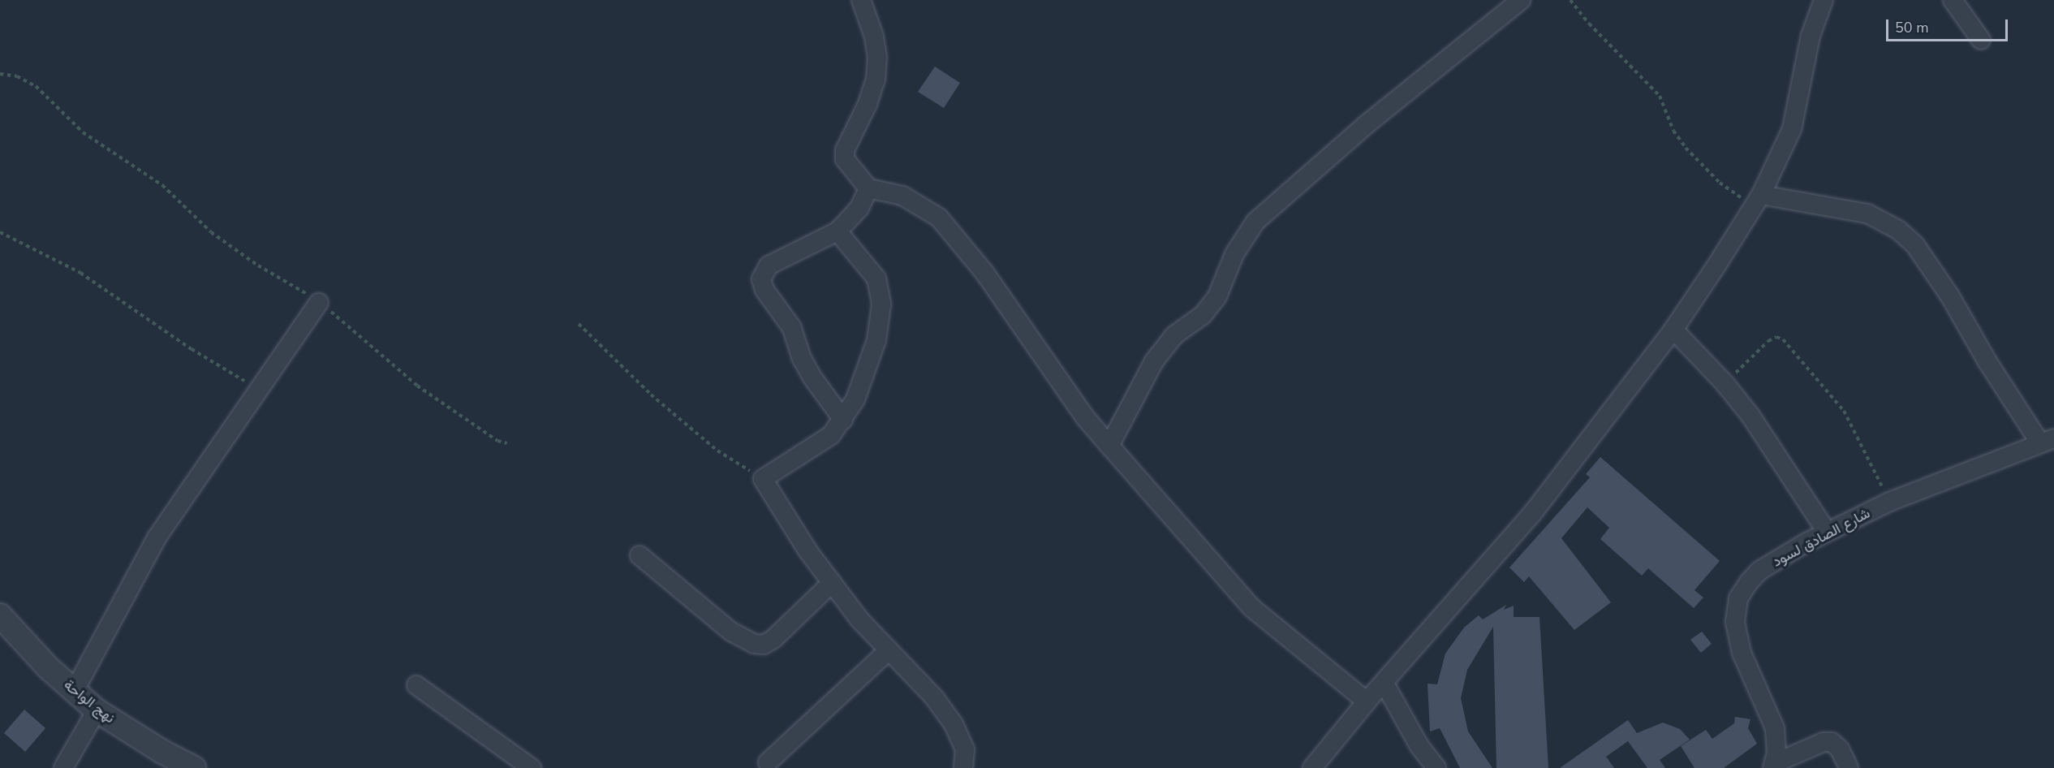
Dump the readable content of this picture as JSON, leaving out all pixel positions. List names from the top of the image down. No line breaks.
{"streets":{"street":["شارع الصادق لسود","نهج الواحة"]},"scale_bar":"50 m"}
